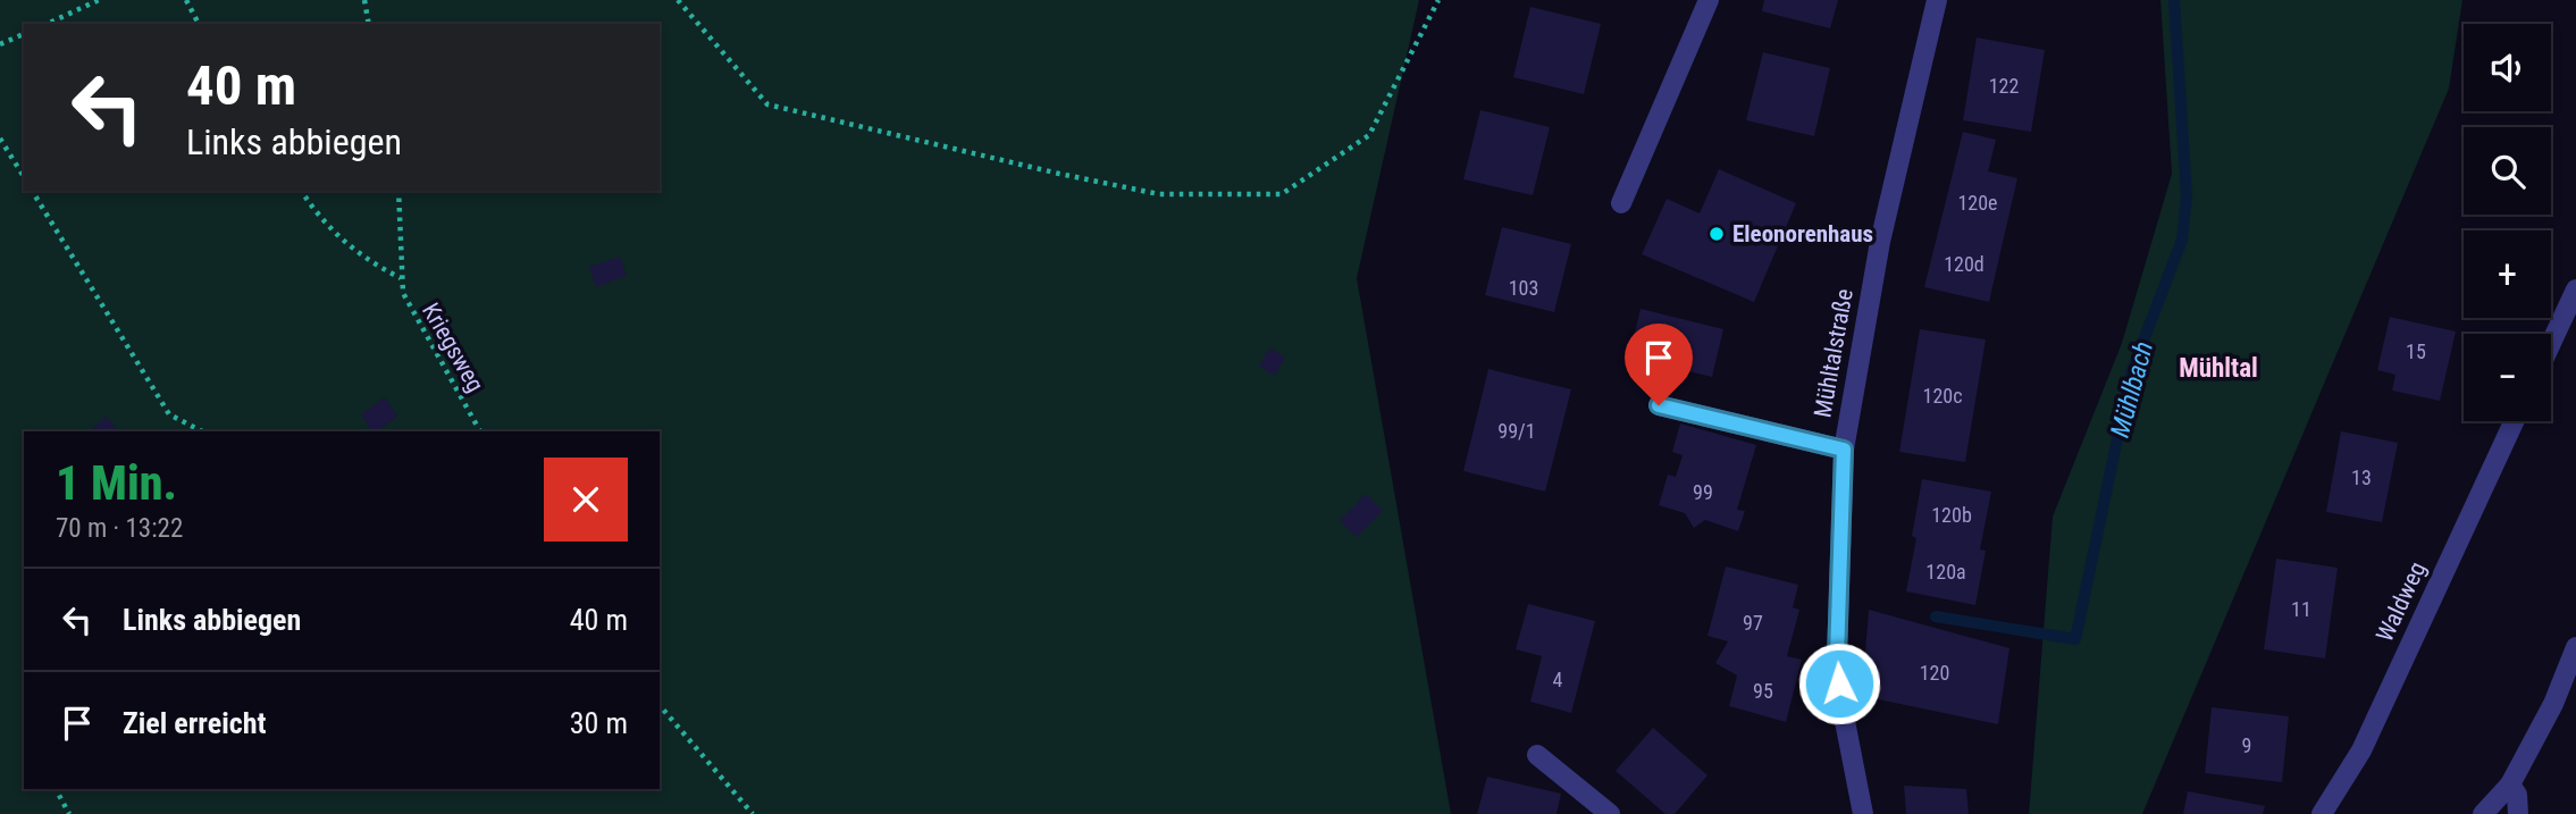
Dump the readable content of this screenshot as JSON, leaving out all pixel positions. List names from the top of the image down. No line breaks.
{"streets":{"street":["Mühltalstraße","Waldweg"],"path":["Kriegsweg"]},"districts":["Mühltal"],"water":["Mühlbach"],"places":["Eleonorenhaus"],"house_numbers":["122","120e","120d","103","15","120c","99/1","13","99","120b","120a","11","97","120","4","95","9"],"page":{"map_buttons":["+","−"],"turn":["40 m","Links abbiegen"],"heading":["1 Min.","70 m · 13:22"],"list":[{"name":"Links abbiegen","value":"40 m"},{"name":"Ziel erreicht","value":"30 m"}]}}
